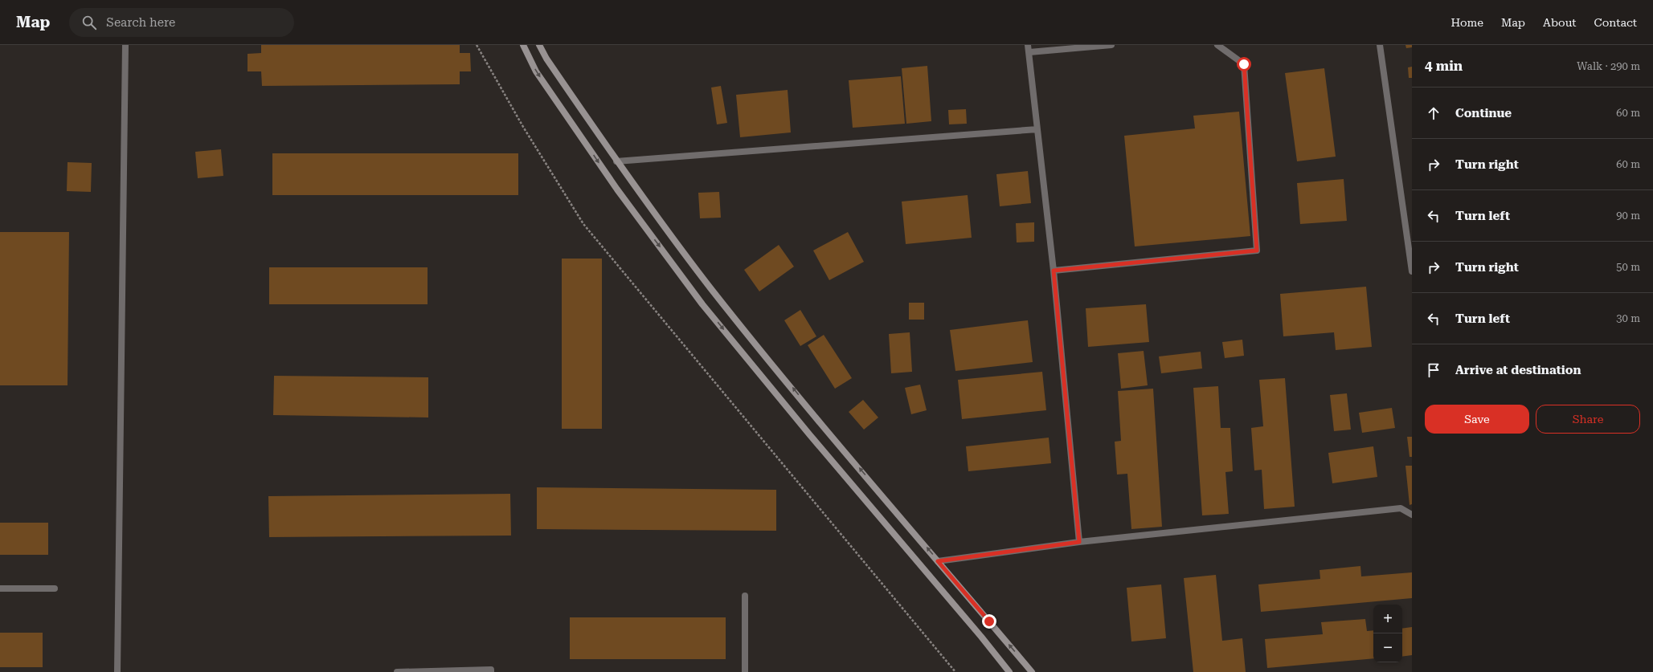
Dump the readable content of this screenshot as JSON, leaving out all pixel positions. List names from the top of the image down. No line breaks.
{"page":{"header":"Map","search":"Search here","nav":["Home","Map","About","Contact"],"heading":["4 min","Walk · 290 m"],"list":[["Continue","60 m"],["Turn right","60 m"],["Turn left","90 m"],["Turn right","50 m"],["Turn left","30 m"],"Arrive at destination"],"buttons":["Save","Share"],"map_buttons":["+","−"]}}
